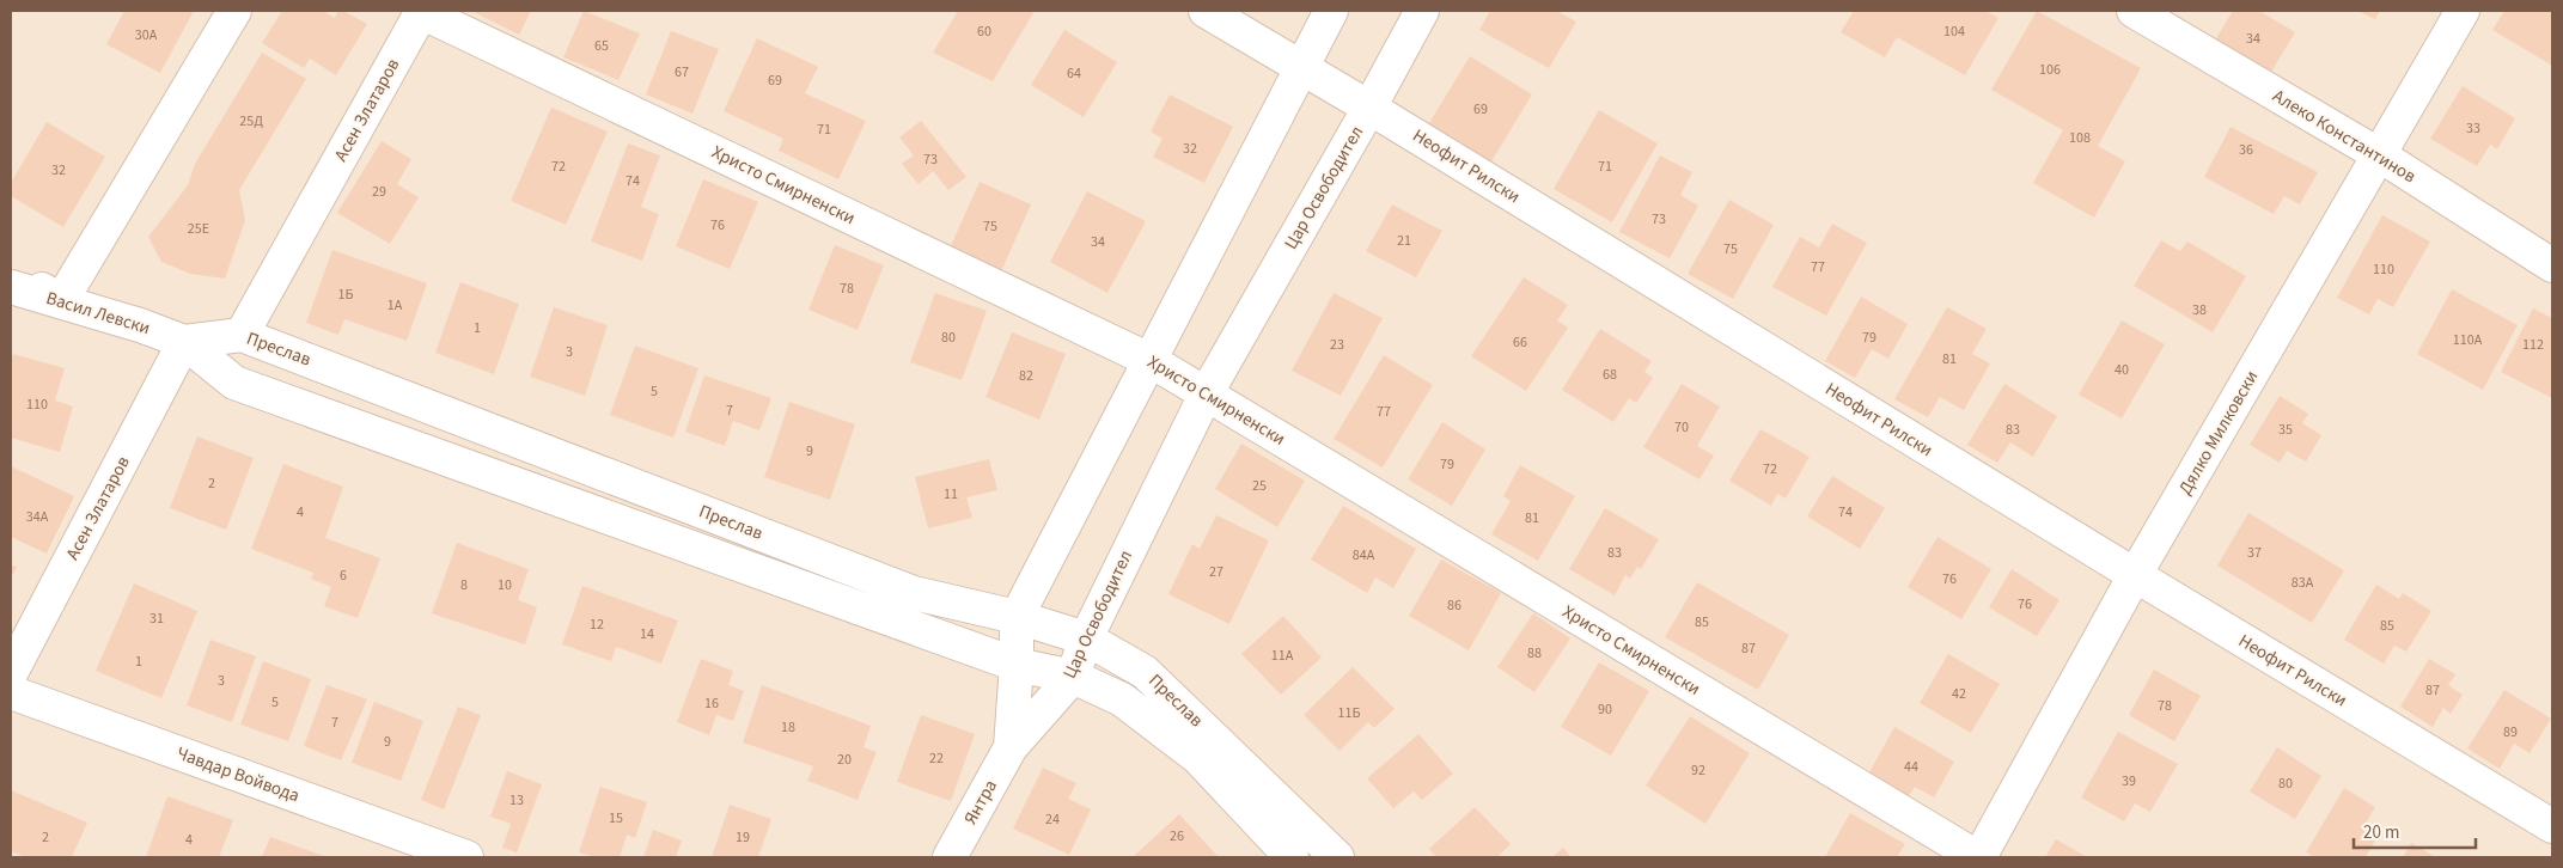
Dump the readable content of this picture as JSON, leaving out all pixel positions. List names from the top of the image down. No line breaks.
{"streets":{"street":["Асен Златаров","Алеко Константинов","Неофит Рилски","Христо Смирненски","Цар Освободител","Васил Левски","Преслав","Дялко Милковски","Чавдар Войвода","Янтра"]},"crossings":[["Асен Златаров","Христо Смирненски"],["Асен Златаров","Васил Левски"],["Асен Златаров","Преслав"],["Алеко Константинов","Дялко Милковски"],["Неофит Рилски","Цар Освободител"],["Неофит Рилски","Дялко Милковски"],["Христо Смирненски","Цар Освободител"],["Христо Смирненски","Дялко Милковски"],["Цар Освободител","Преслав"],["Цар Освободител","Янтра"],["Васил Левски","Преслав"]],"house_numbers":["60","104","30А","34","65","106","67","64","69","69","25Д","33","71","108","32","36","73","72","71","32","74","29","73","76","75","25Е","21","34","75","77","110","78","1Б","1А","38","1","80","79","110А","66","23","112","3","81","40","68","82","5","110","7","77","70","83","35","9","79","72","2","25","11","4","74","34А","81","83","37","84А","27","6","76","83А","8","10","76","86","31","85","12","85","14","87","88","11А","1","3","87","42","5","16","78","90","11Б","7","18","89","9","22","20","44","92","39","80","13","15","24","26","2","19","4"],"scale_bar":"20 m"}
